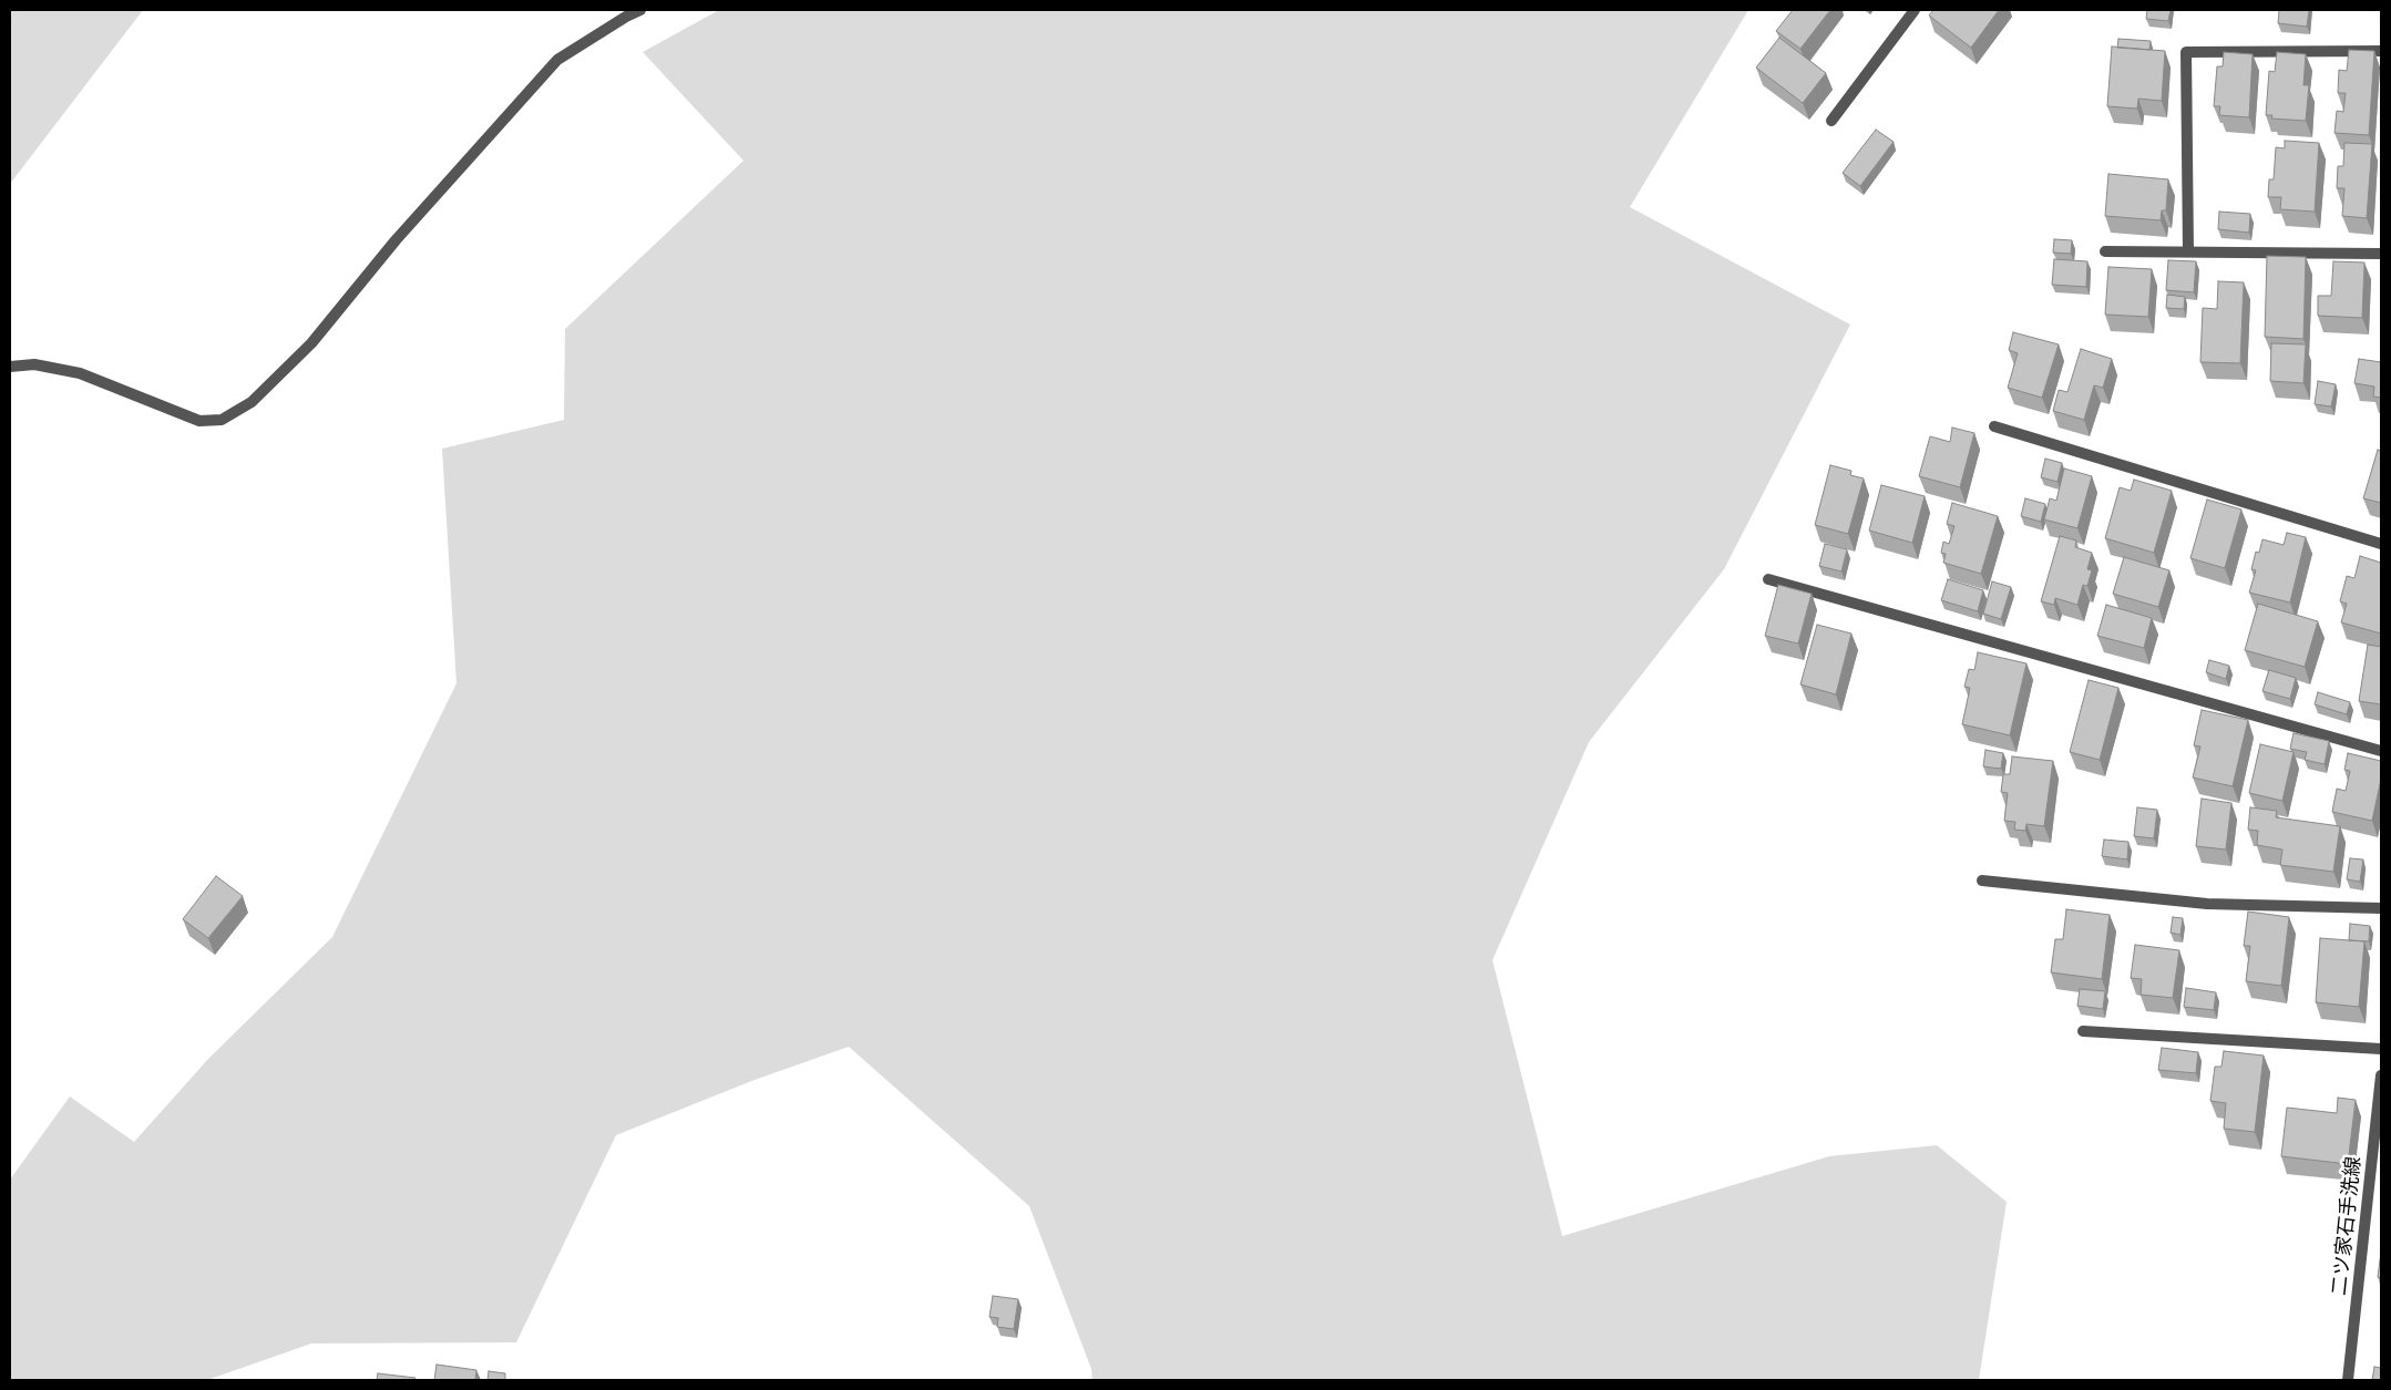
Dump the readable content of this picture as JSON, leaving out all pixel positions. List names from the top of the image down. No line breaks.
{"streets":{"street":["二ツ家石手洗線"]}}
